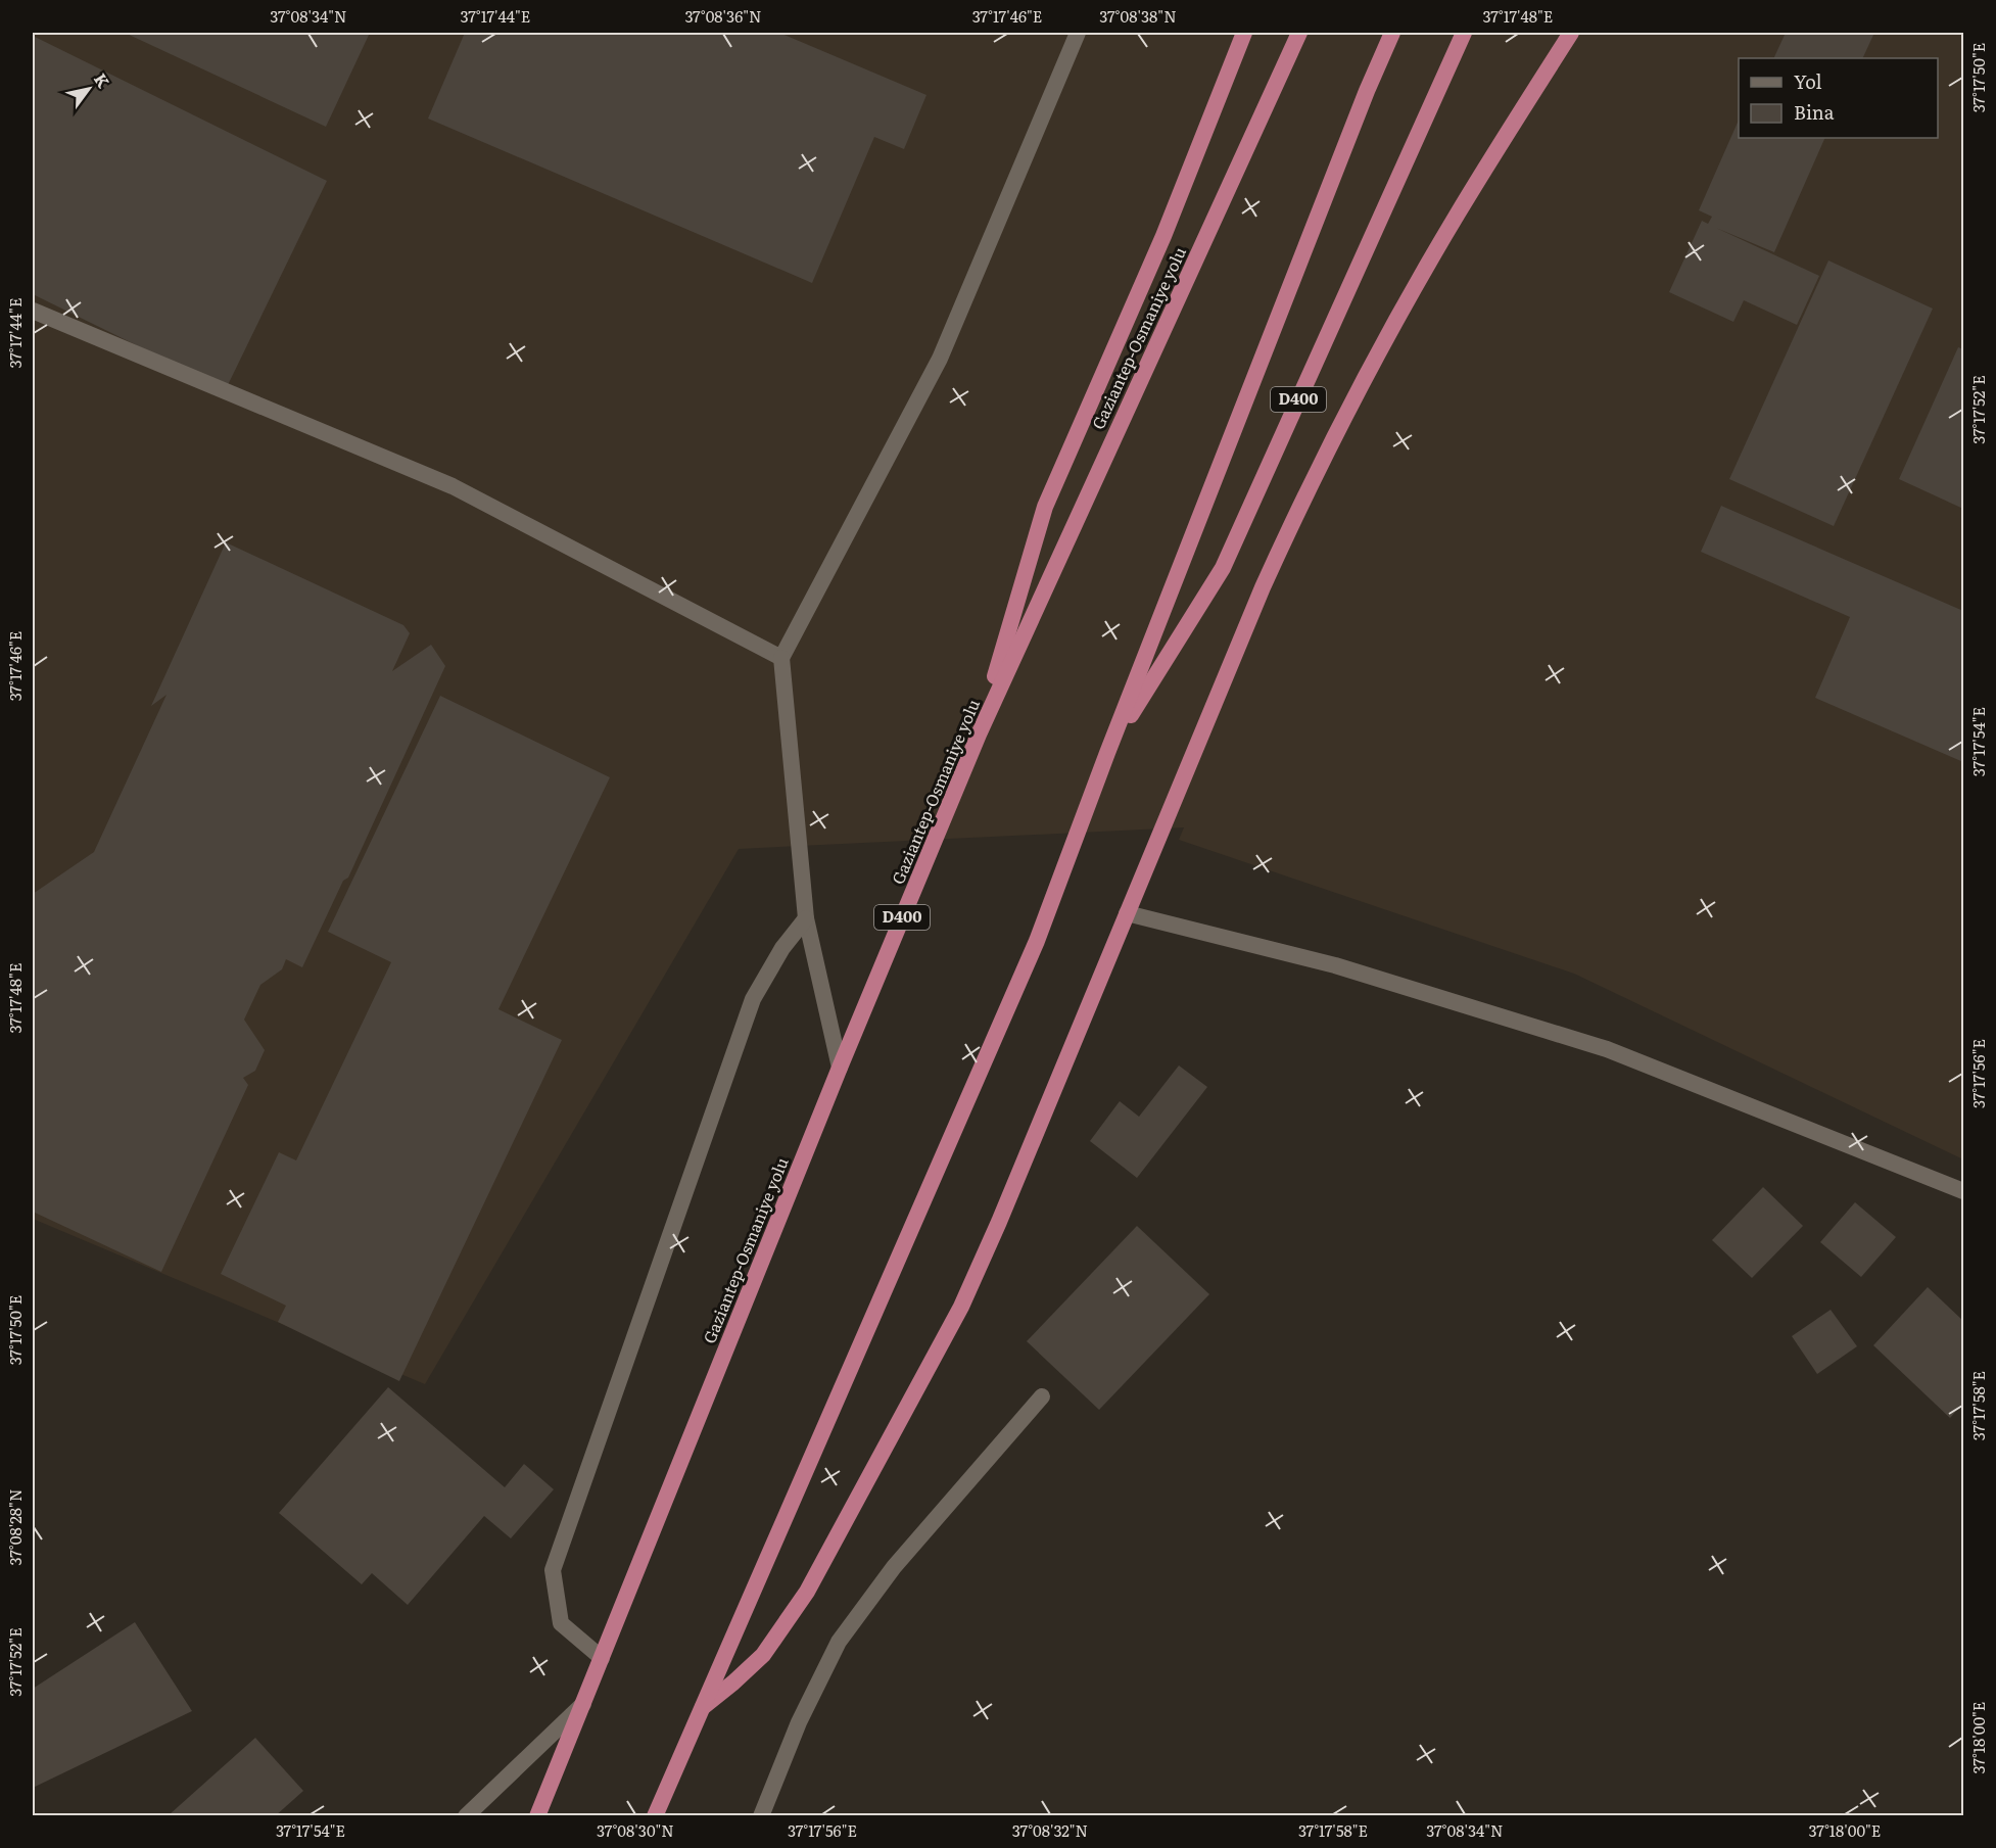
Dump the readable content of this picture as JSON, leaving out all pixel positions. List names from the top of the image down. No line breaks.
{"streets":{"highway":["Gaziantep-Osmaniye yolu","D400"]},"crossings":[["Gaziantep-Osmaniye yolu","D400"]],"legend":["Yol","Bina"],"north":"top right","coordinates":["37°08'34\"N","37°17'44\"E","37°08'36\"N","37°17'46\"E","37°08'38\"N","37°17'48\"E","37°17'50\"E","37°17'52\"E","37°17'54\"E","37°17'56\"E","37°17'58\"E","37°08'28\"N","37°18'00\"E","37°08'30\"N","37°08'32\"N"]}
